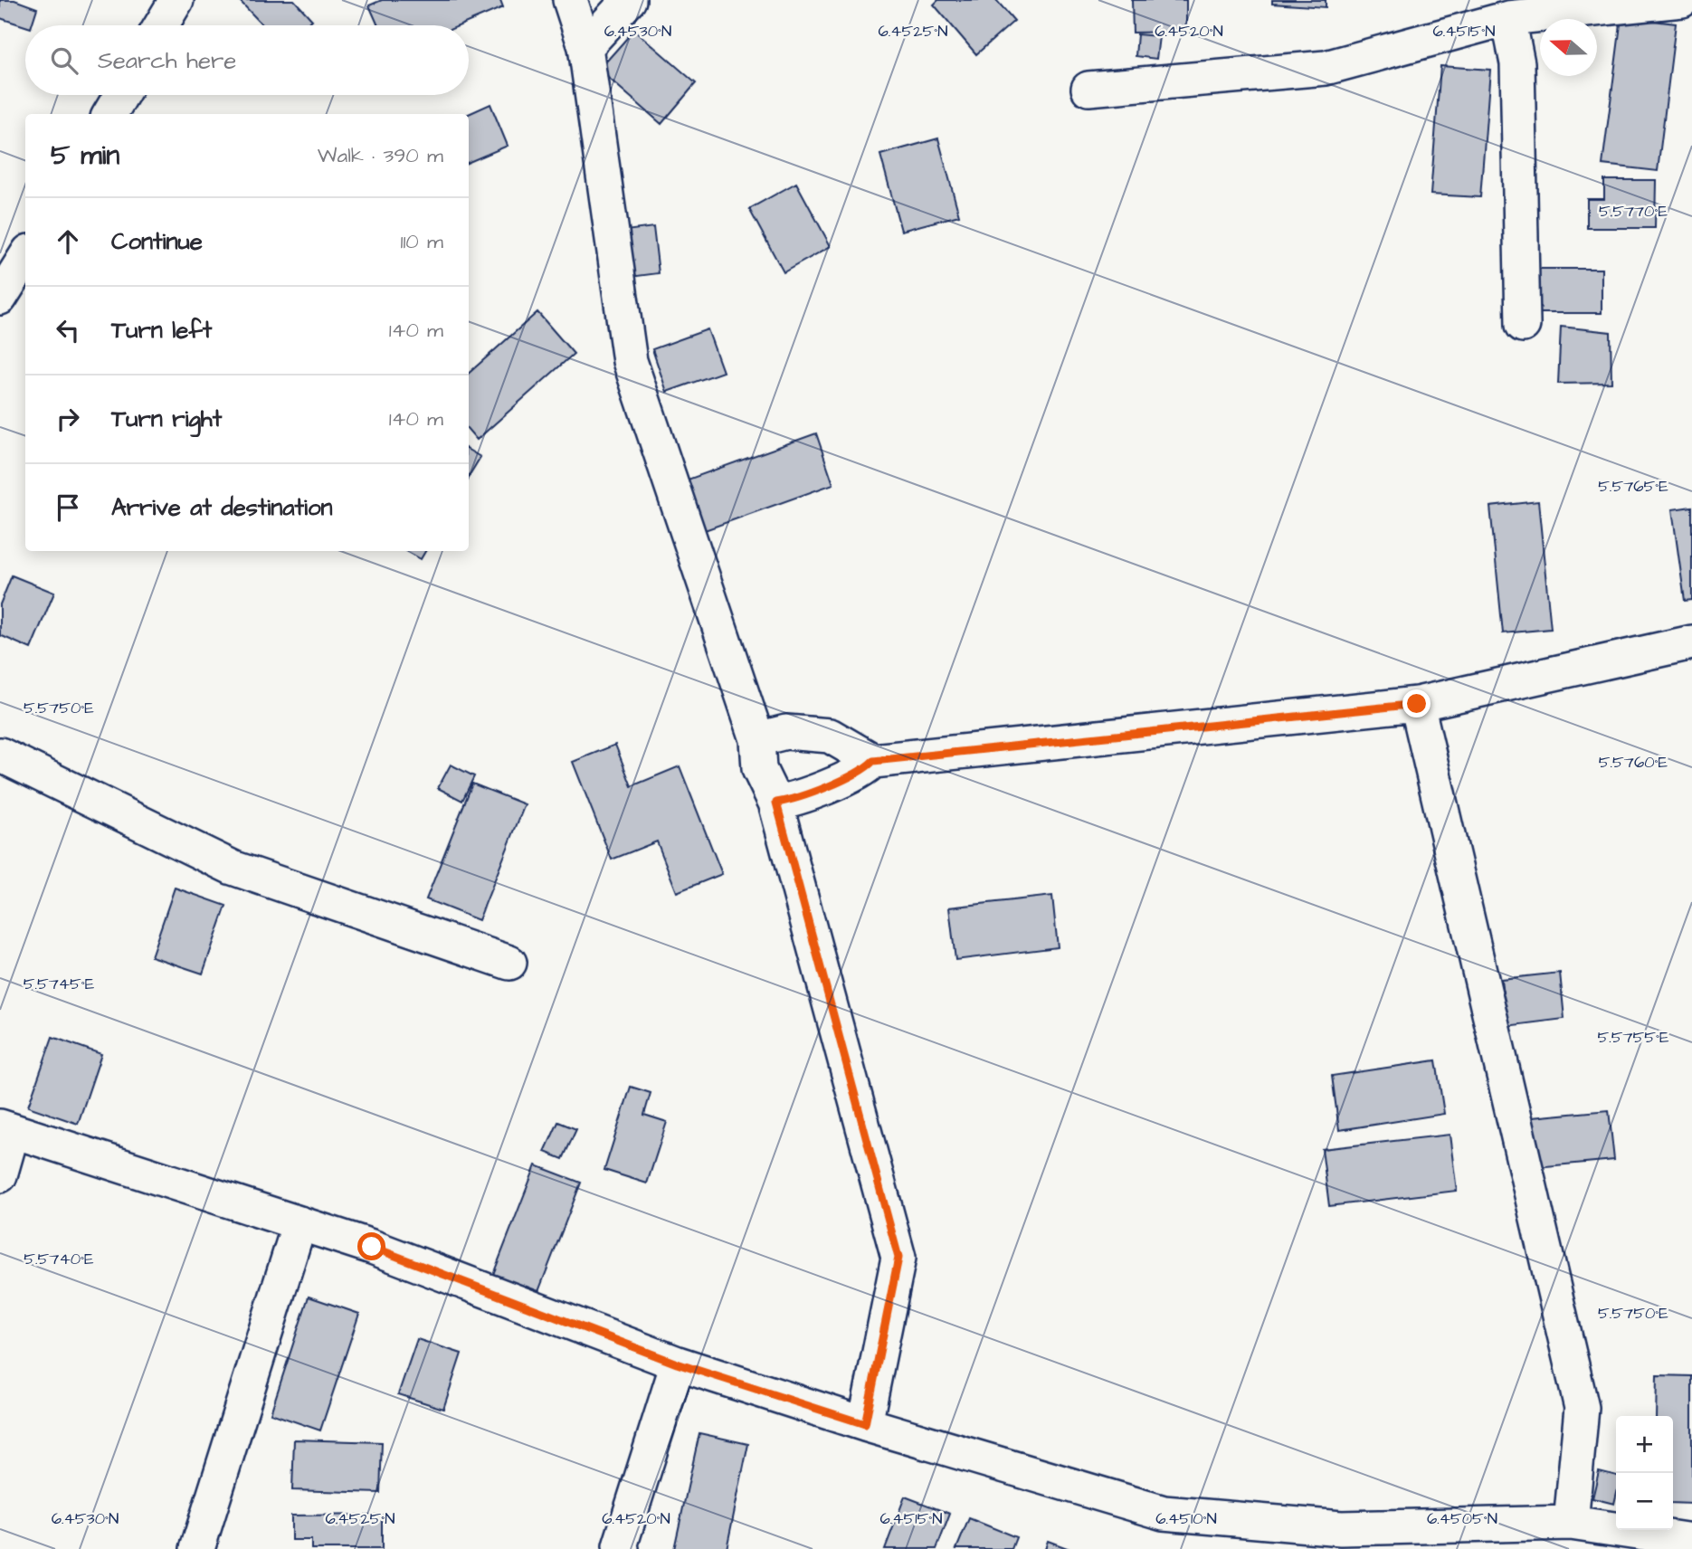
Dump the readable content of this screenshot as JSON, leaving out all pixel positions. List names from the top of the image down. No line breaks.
{"north":"left","page":{"search":"Search here","heading":["5 min","Walk · 390 m"],"list":[["Continue","110 m"],["Turn left","140 m"],["Turn right","140 m"],"Arrive at destination"],"map_buttons":["+","−"]},"coordinates":["6.4530°N","6.4525°N","6.4520°N","6.4515°N","5.5770°E","5.5765°E","5.5750°E","5.5760°E","5.5745°E","5.5755°E","5.5740°E","6.4510°N","6.4505°N"]}
